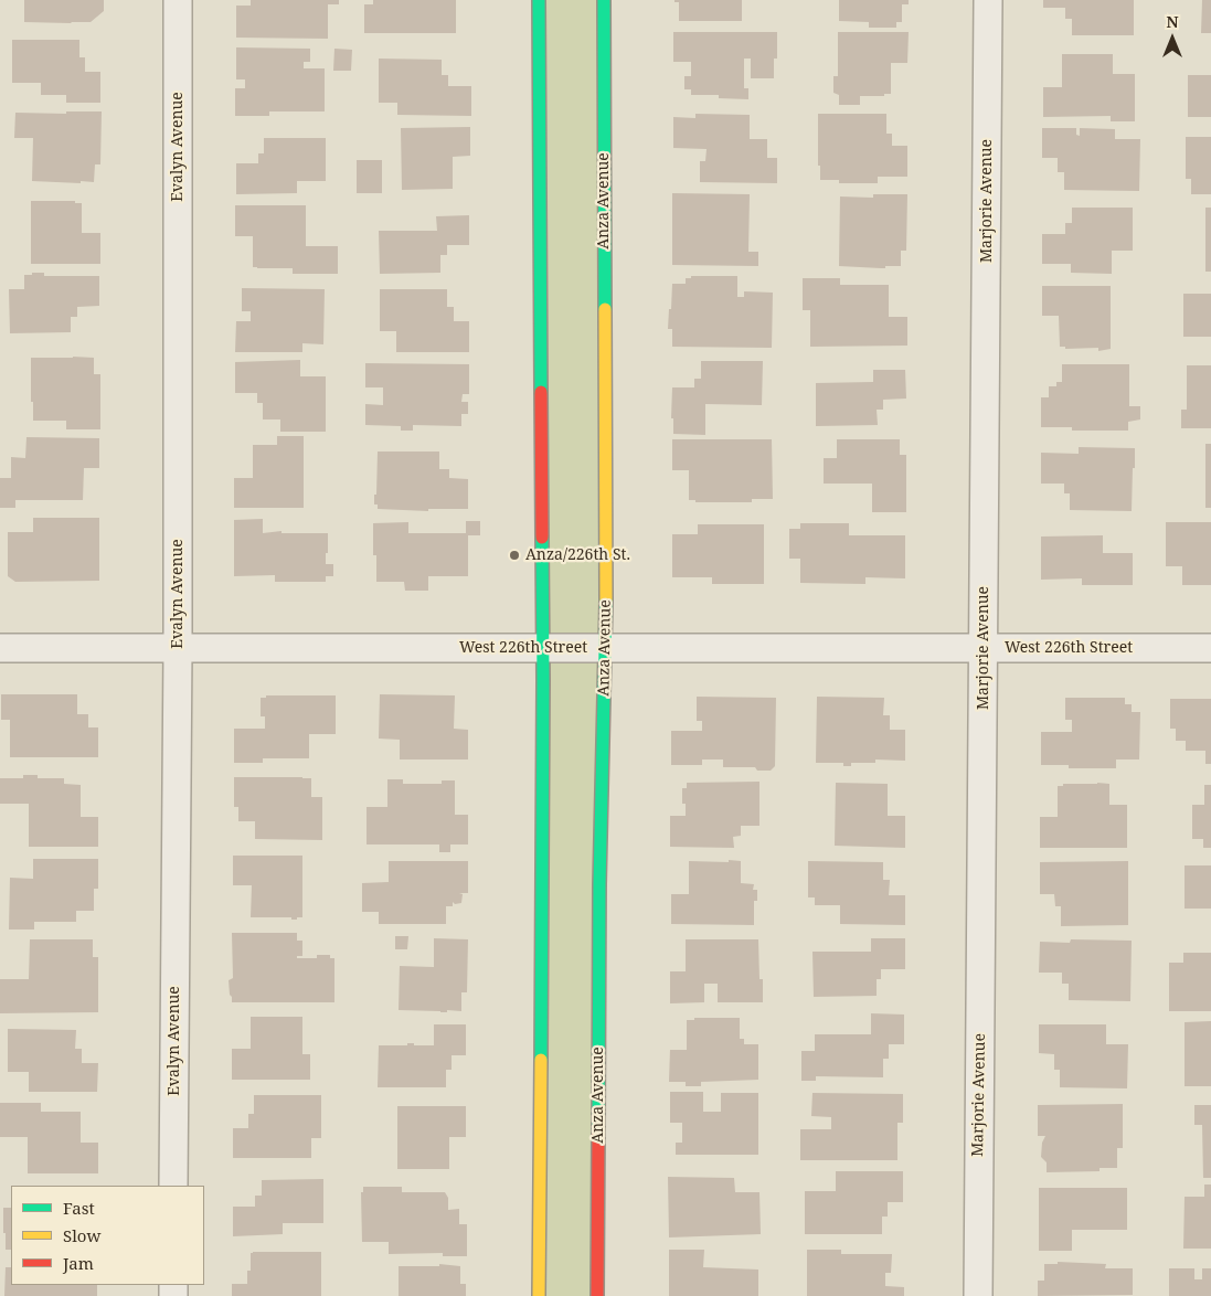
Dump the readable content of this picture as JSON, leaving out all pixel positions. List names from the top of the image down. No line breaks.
{"streets":{"main road":["Anza Avenue"],"street":["Evalyn Avenue","Marjorie Avenue","West 226th Street"]},"crossings":[["Evalyn Avenue","West 226th Street"],["Anza Avenue","West 226th Street"],["Marjorie Avenue","West 226th Street"]],"places":["Anza/226th St."],"legend":["Fast","Slow","Jam"],"north":"top"}
